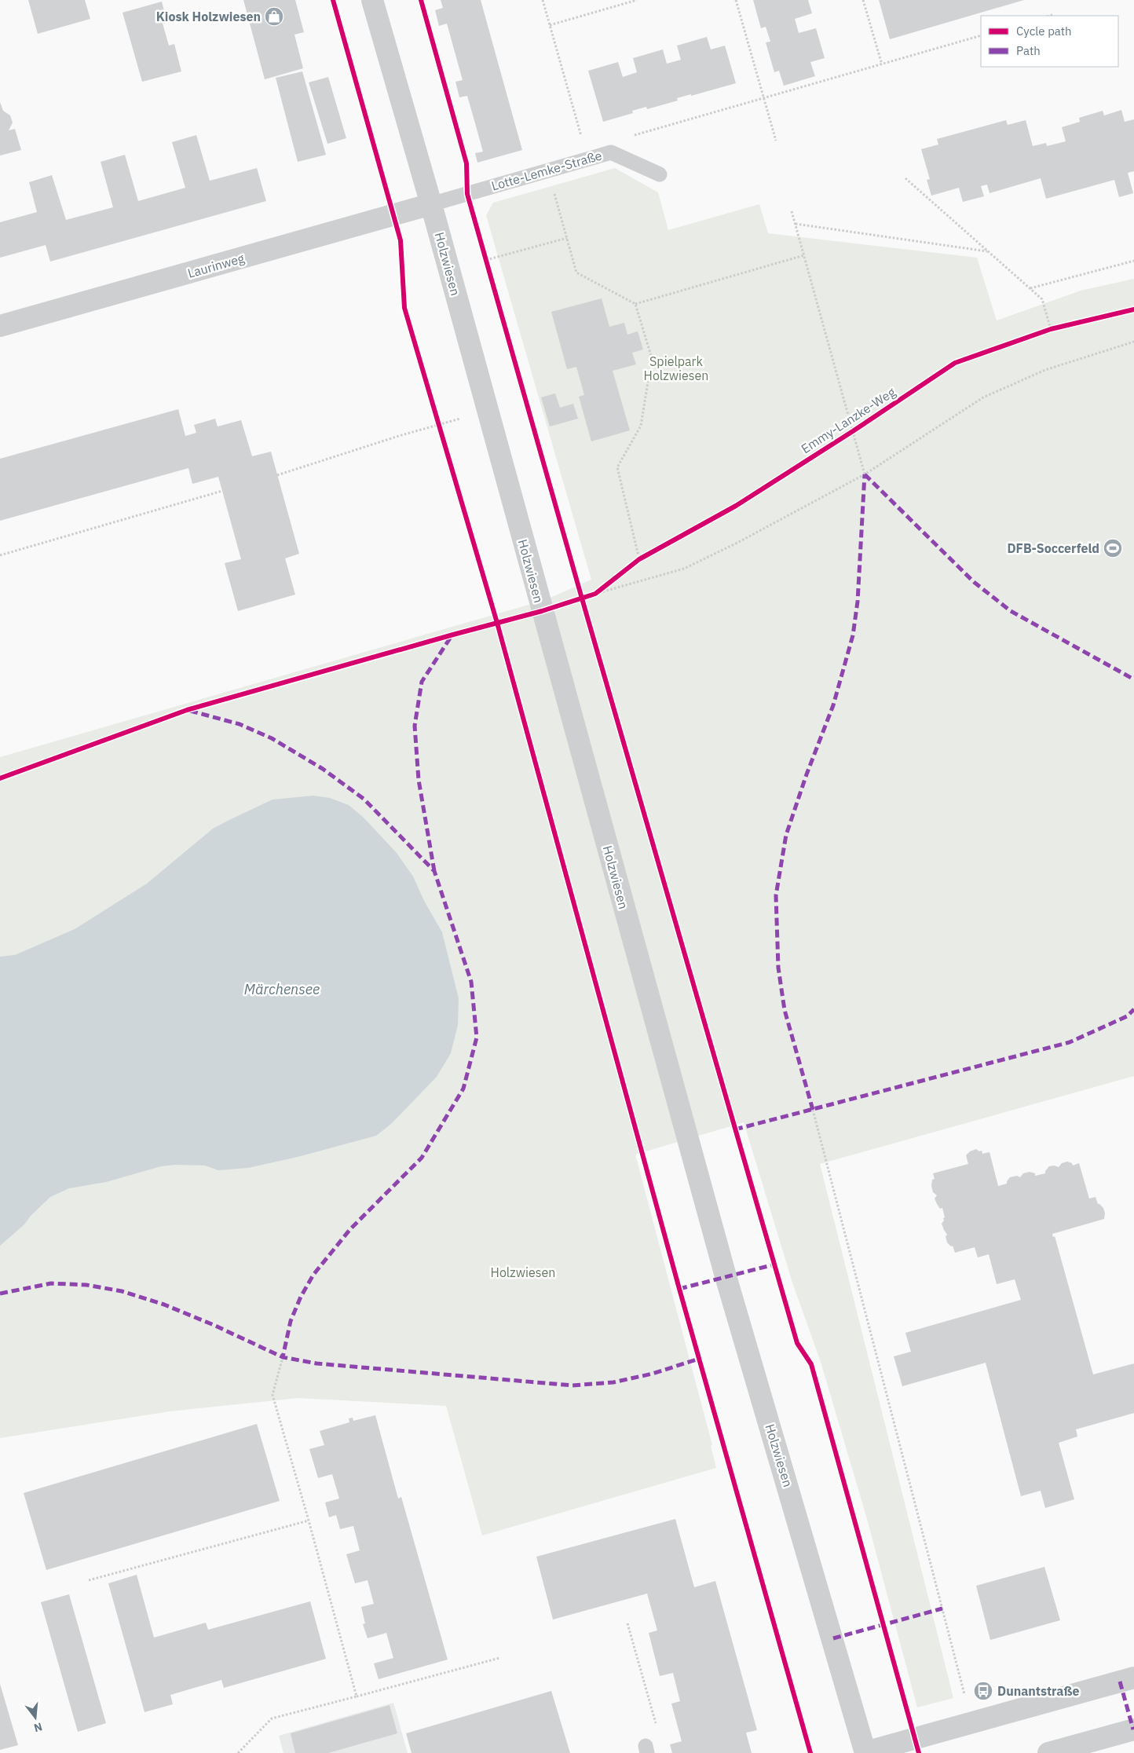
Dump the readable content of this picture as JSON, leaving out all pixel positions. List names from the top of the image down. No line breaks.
{"streets":{"street":["Holzwiesen","Laurinweg"],"lane":["Lotte-Lemke-Straße"],"cycle path":["Emmy-Lanzke-Weg"]},"crossings":[["Lotte-Lemke-Straße","Holzwiesen"],["Lotte-Lemke-Straße","Laurinweg"],["Holzwiesen","Laurinweg"]],"water":["Märchensee"],"parks":["Spielpark Holzwiesen","Holzwiesen"],"places":{"shop":["Kiosk Holzwiesen"],"sports":["DFB-Soccerfeld"],"bus stop":["Dunantstraße"]},"legend":["Cycle path","Path"],"north":"bottom"}
